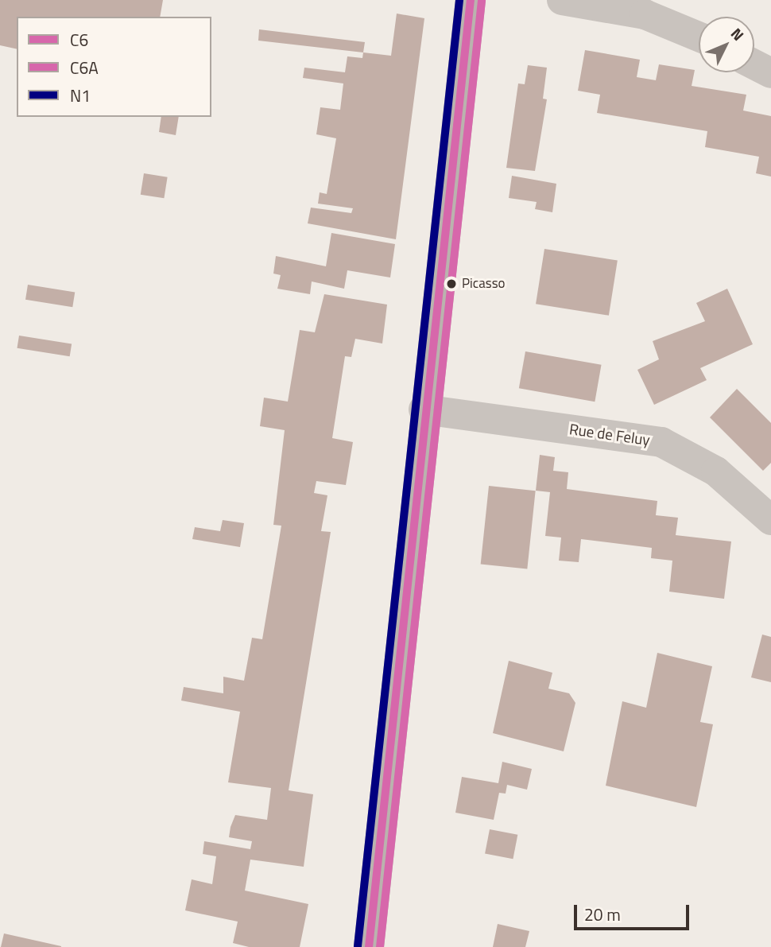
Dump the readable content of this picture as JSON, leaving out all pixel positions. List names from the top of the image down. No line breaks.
{"streets":{"street":["Rue de Feluy"]},"places":["Picasso"],"lines":["transit line C6","transit line N1","transit line C6A"],"legend":["C6","C6A","N1"],"scale_bar":"20 m","north":"top right"}
